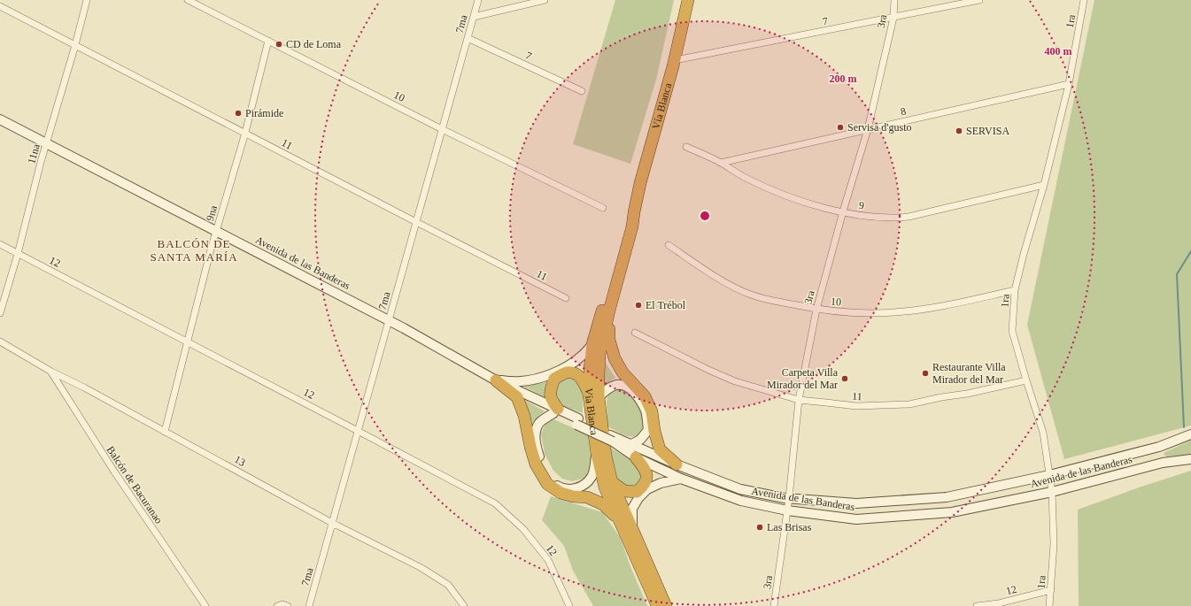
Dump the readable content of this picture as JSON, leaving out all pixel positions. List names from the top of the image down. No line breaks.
{"streets":{"highway":["Vía Blanca"],"main road":["Avenida de las Banderas"],"street":["7","3ra","1ra","7ma","10","8","11","11na","9","9na","12","13","Balcón de Bacuranao"]},"crossings":[["7","3ra"],["7","7ma"],["7","Vía Blanca"],["3ra","10"],["3ra","8"],["3ra","11"],["3ra","9"],["3ra","Avenida de las Banderas"],["1ra","10"],["1ra","8"],["1ra","11"],["1ra","9"],["1ra","12"],["1ra","Avenida de las Banderas"],["7ma","10"],["7ma","11"],["7ma","12"],["7ma","Avenida de las Banderas"],["7ma","13"],["10","9na"],["8","9"],["11","11na"],["11","9na"],["11na","12"],["11na","Avenida de las Banderas"],["9na","12"],["9na","Avenida de las Banderas"],["9na","13"],["13","Balcón de Bacuranao"]],"districts":["BALCÓN DE SANTA MARÍA"],"places":["CD de Loma","Pirámide","Servisa d'gusto","SERVISA","El Trébol","Restaurante Villa Mirador del Mar","Carpeta Villa Mirador del Mar","Las Brisas"],"rings":["400 m","200 m"]}
